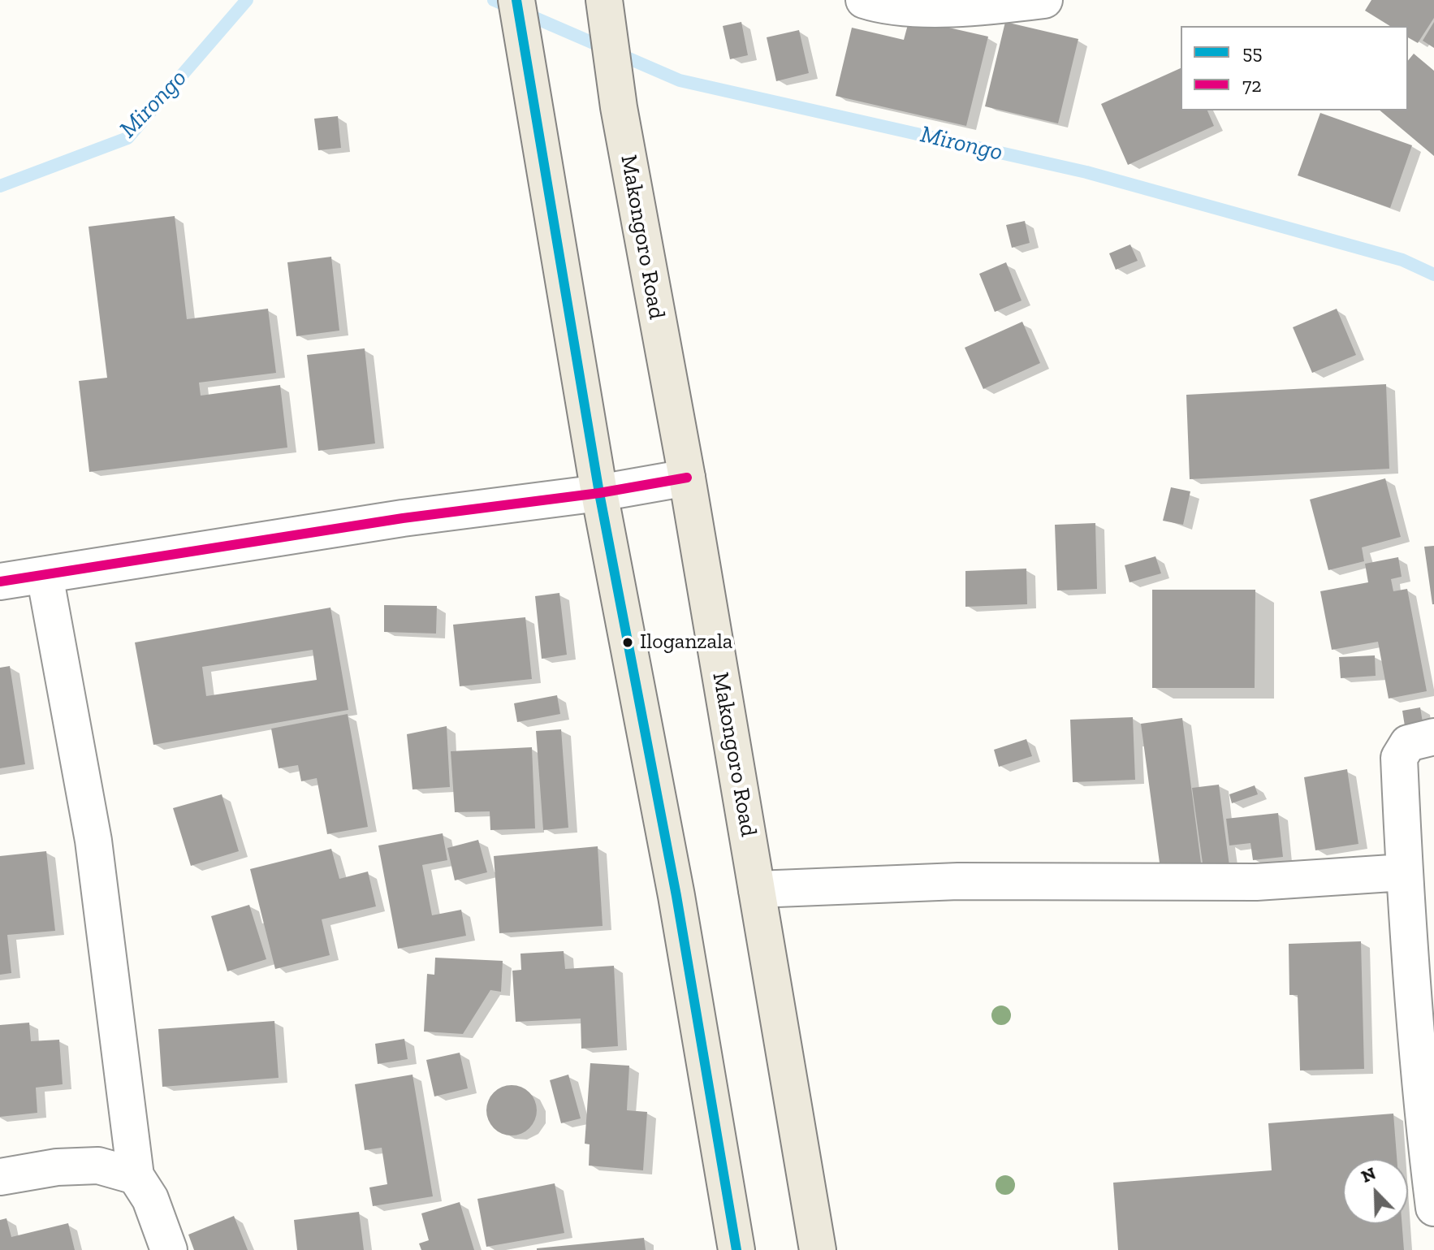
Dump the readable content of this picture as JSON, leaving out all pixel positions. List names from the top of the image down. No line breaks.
{"streets":{"main road":["Makongoro Road"]},"water":["Mirongo"],"places":["Iloganzala"],"lines":["transit line 55","transit line 72"],"legend":["55","72"],"north":"top left"}
